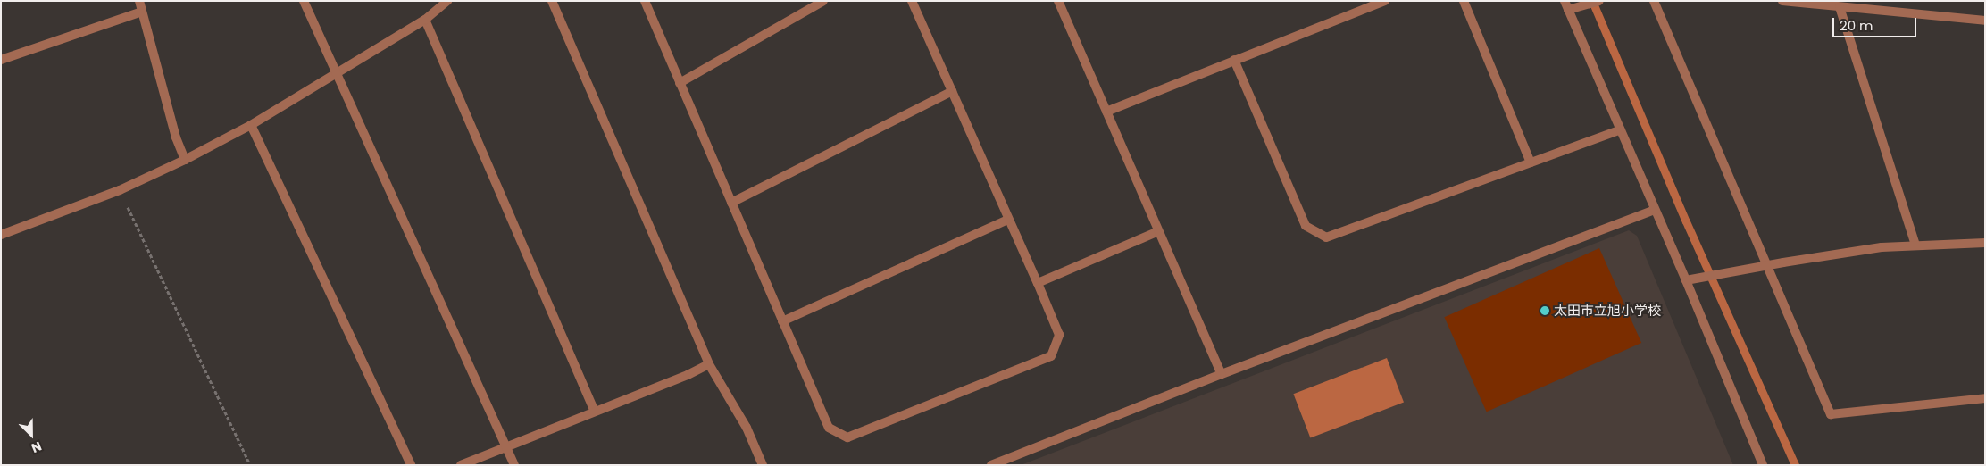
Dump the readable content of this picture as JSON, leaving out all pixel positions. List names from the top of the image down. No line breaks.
{"places":["太田市立旭小学校"],"scale_bar":"20 m","north":"bottom right"}
